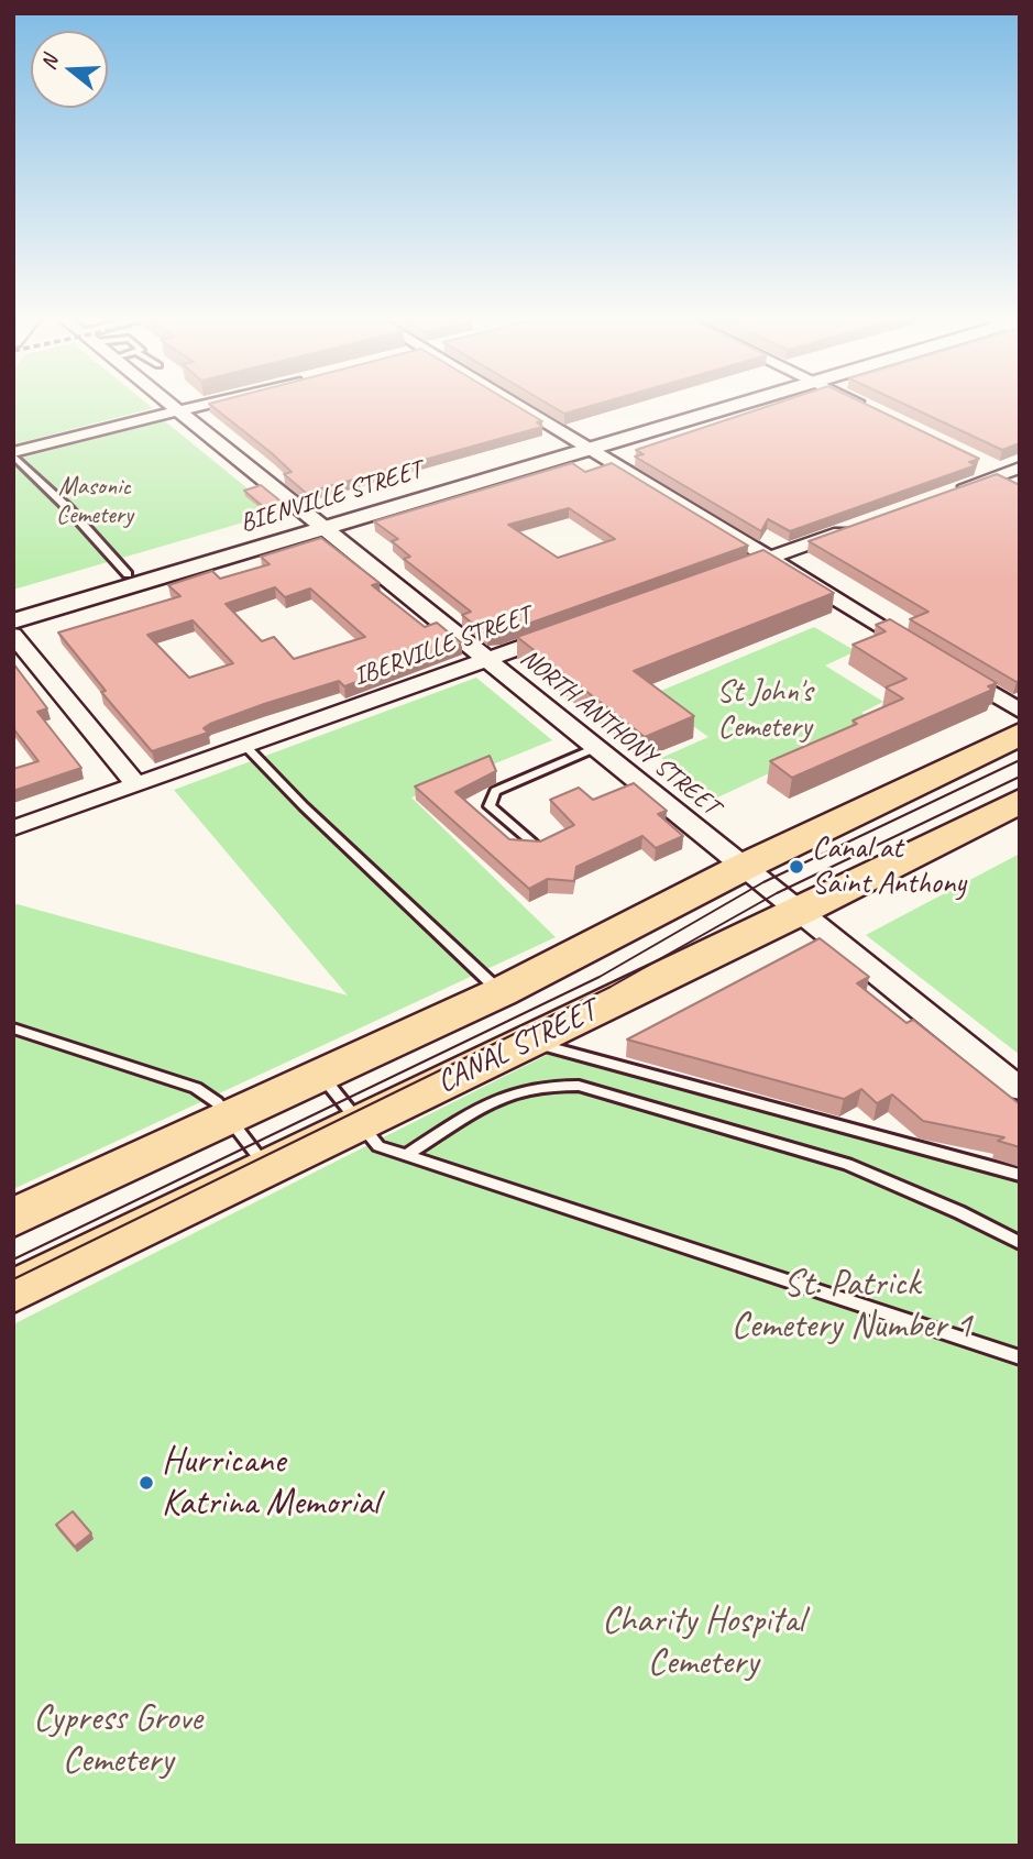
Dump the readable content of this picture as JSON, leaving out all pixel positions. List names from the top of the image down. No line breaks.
{"streets":{"main road":["CANAL STREET"],"street":["BIENVILLE STREET","IBERVILLE STREET","NORTH ANTHONY STREET"]},"crossings":[["BIENVILLE STREET","NORTH ANTHONY STREET"],["IBERVILLE STREET","NORTH ANTHONY STREET"],["NORTH ANTHONY STREET","CANAL STREET"]],"parks":["Masonic Cemetery","St John's Cemetery","St. Patrick Cemetery Number 1","Charity Hospital Cemetery","Cypress Grove Cemetery"],"places":["Canal at Saint Anthony","Hurricane Katrina Memorial"],"north":"left"}
